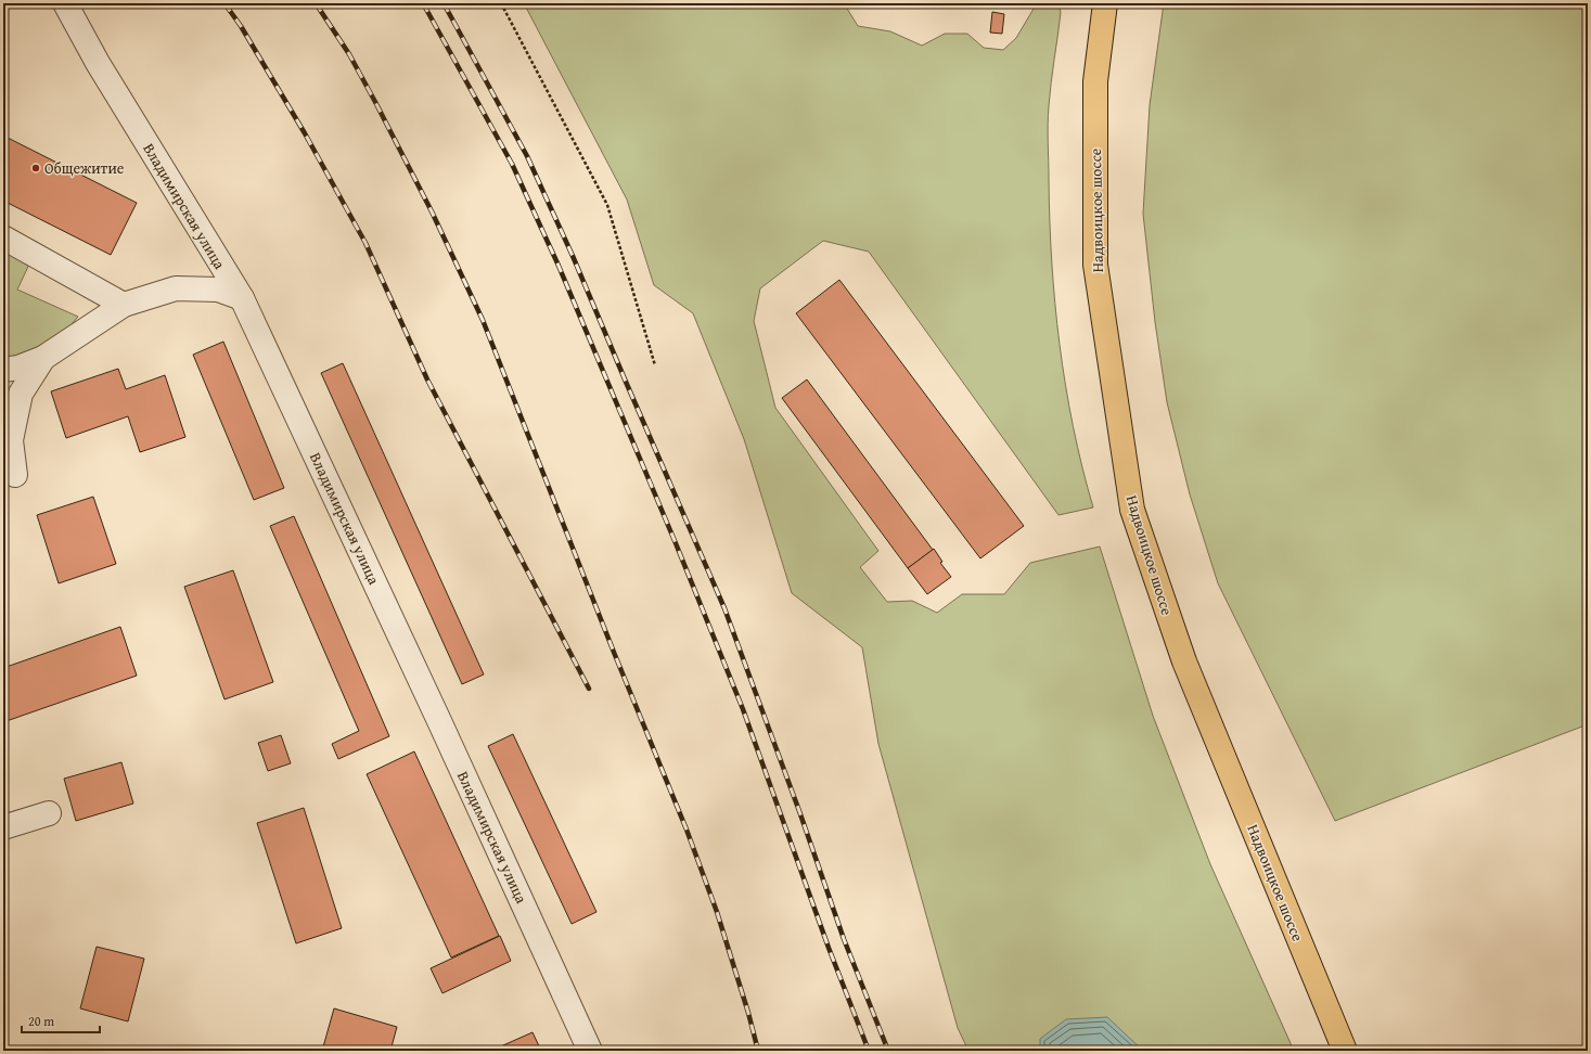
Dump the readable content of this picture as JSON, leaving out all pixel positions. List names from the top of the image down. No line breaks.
{"streets":{"main road":["Надвоицкое шоссе"],"street":["Владимирская улица"]},"places":["Общежитие"],"scale_bar":"20 m"}
